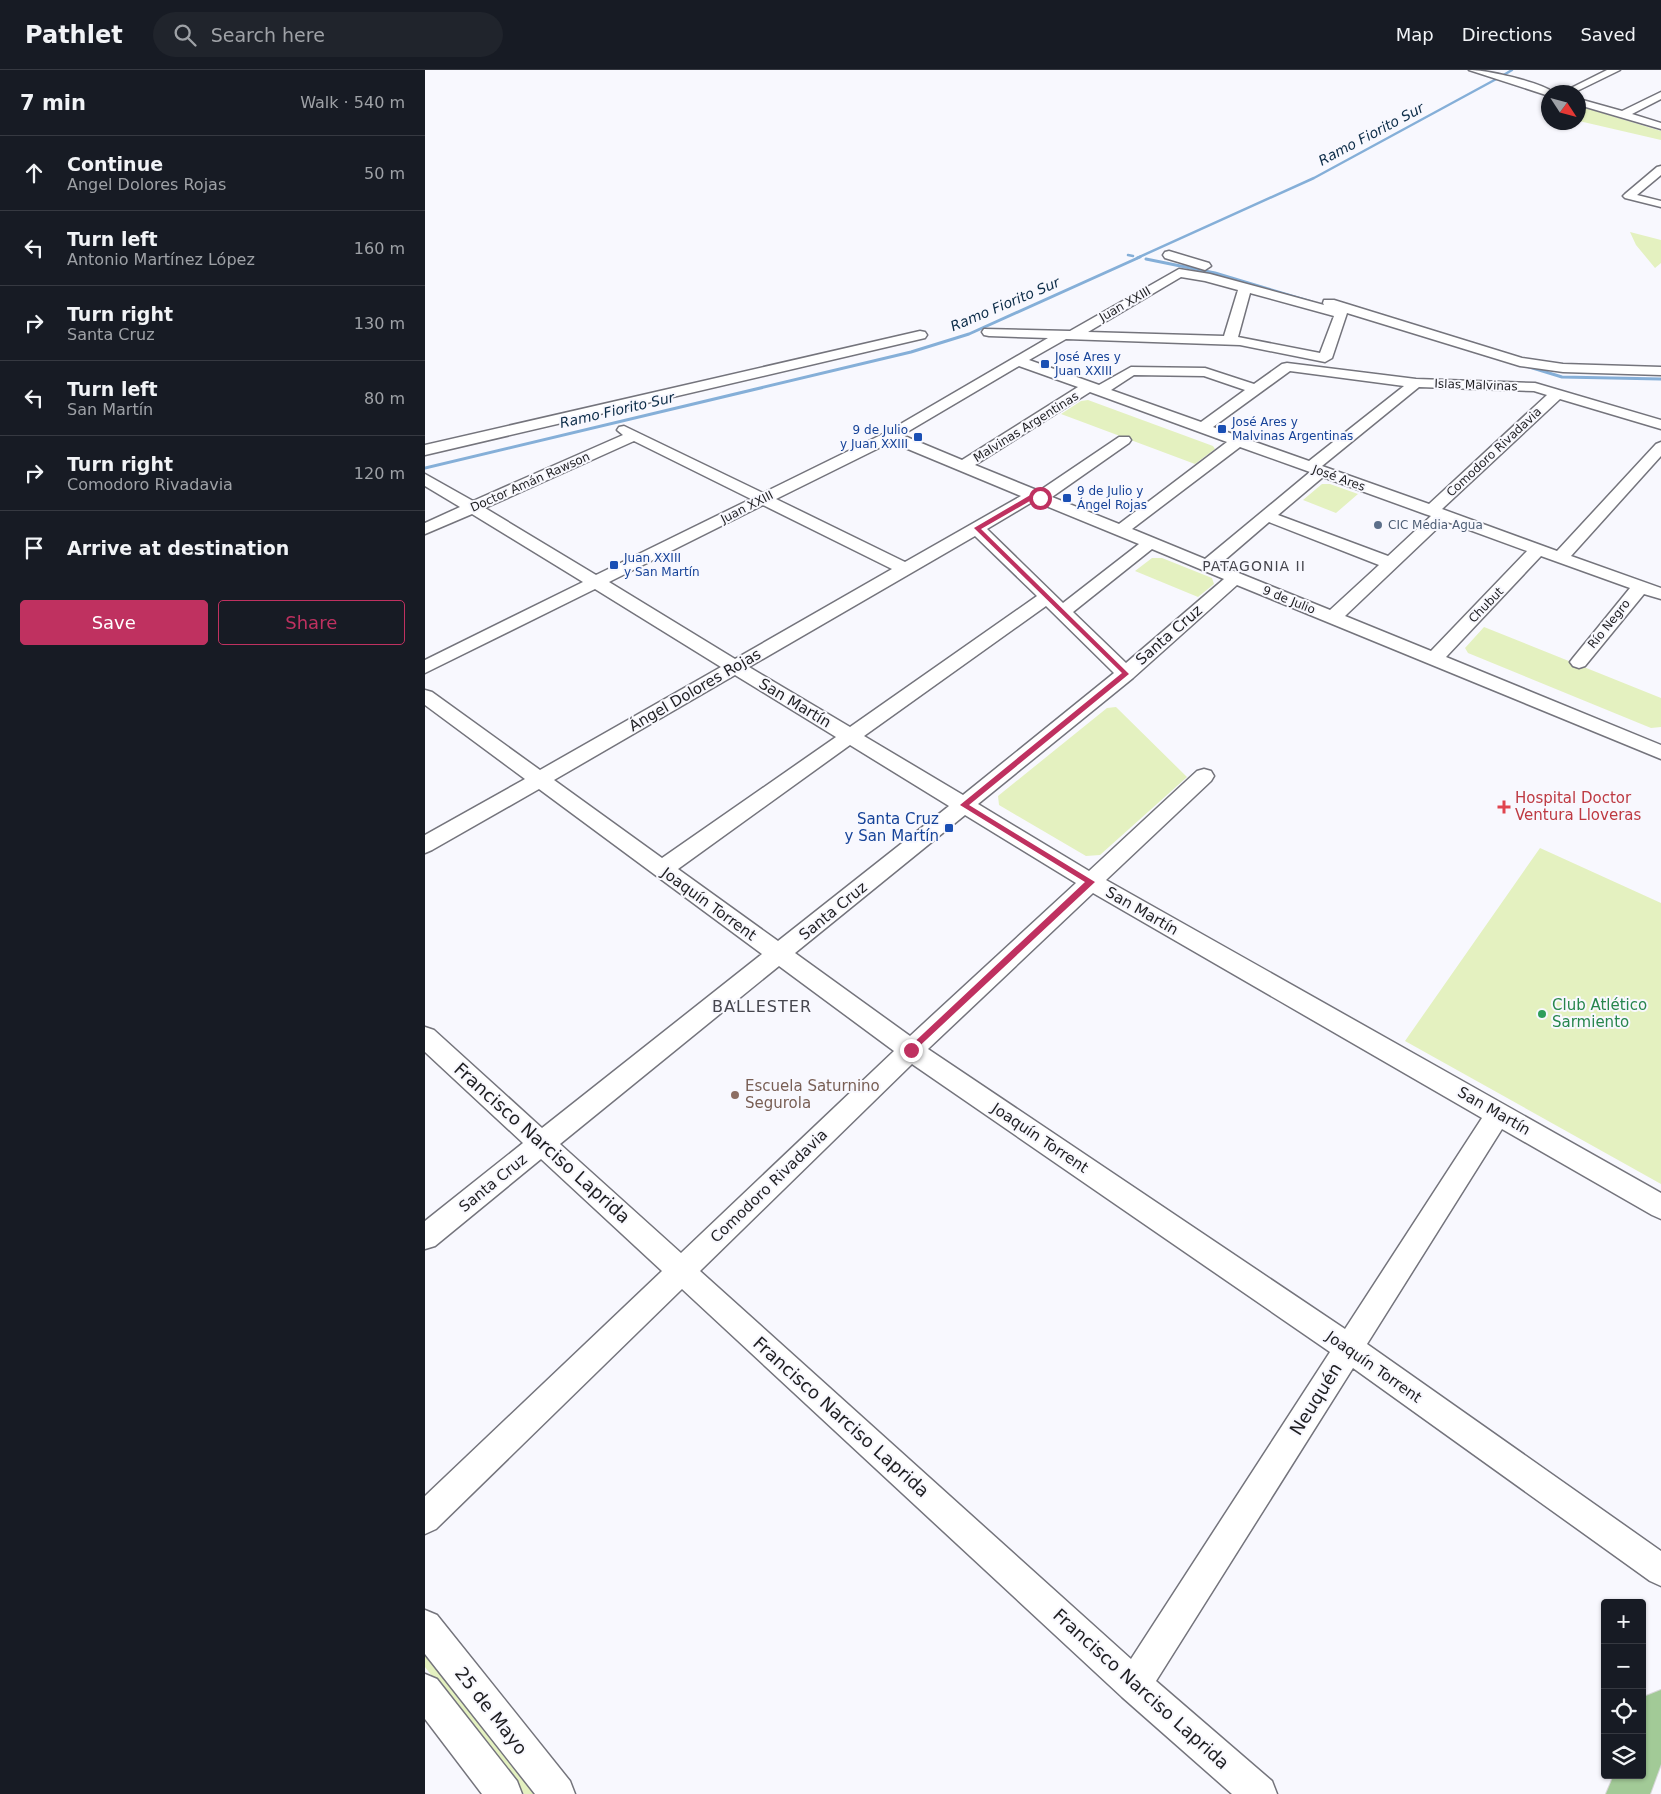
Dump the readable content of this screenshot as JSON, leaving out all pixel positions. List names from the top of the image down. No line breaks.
{"streets":{"street":["Juan XXIII","Islas Malvinas","Malvinas Argentinas","Comodoro Rivadavia","José Ares","Doctor Amán Rawson","9 de Julio","Chubut","Río Negro","Santa Cruz","Ángel Dolores Rojas","San Martín","Joaquín Torrent","Francisco Narciso Laprida","Neuquén","25 de Mayo"]},"crossings":[["Juan XXIII","José Ares"],["Juan XXIII","Doctor Amán Rawson"],["Juan XXIII","9 de Julio"],["Juan XXIII","San Martín"],["Islas Malvinas","Malvinas Argentinas"],["Islas Malvinas","Comodoro Rivadavia"],["Malvinas Argentinas","José Ares"],["Malvinas Argentinas","9 de Julio"],["Comodoro Rivadavia","José Ares"],["Comodoro Rivadavia","9 de Julio"],["Comodoro Rivadavia","San Martín"],["Comodoro Rivadavia","Joaquín Torrent"],["Comodoro Rivadavia","Francisco Narciso Laprida"],["José Ares","Chubut"],["José Ares","Río Negro"],["Doctor Amán Rawson","San Martín"],["9 de Julio","Chubut"],["9 de Julio","Santa Cruz"],["9 de Julio","Ángel Dolores Rojas"],["Santa Cruz","San Martín"],["Santa Cruz","Joaquín Torrent"],["Santa Cruz","Francisco Narciso Laprida"],["Ángel Dolores Rojas","San Martín"],["Ángel Dolores Rojas","Joaquín Torrent"],["San Martín","Neuquén"],["Joaquín Torrent","Neuquén"],["Francisco Narciso Laprida","Neuquén"]],"districts":["PATAGONIA II","BALLESTER"],"water":["Ramo Fiorito Sur"],"places":{"transit":["José Ares y Juan XXIII","José Ares y Malvinas Argentinas","9 de Julio y Juan XXIII","9 de Julio y Ángel Rojas","Juan XXIII y San Martín","Santa Cruz y San Martín"],"other":["CIC Media Agua","Club Atlético Sarmiento","Escuela Saturnino Segurola"],"health":["Hospital Doctor Ventura Lloveras"]},"north":"bottom right","page":{"header":"Pathlet","search":"Search here","nav":["Map","Directions","Saved"],"heading":["7 min","Walk · 540 m"],"list":[["Continue","Angel Dolores Rojas","50 m"],["Turn left","Antonio Martínez López","160 m"],["Turn right","Santa Cruz","130 m"],["Turn left","San Martín","80 m"],["Turn right","Comodoro Rivadavia","120 m"],"Arrive at destination"],"buttons":["Save","Share"],"map_buttons":["+","−"]}}
